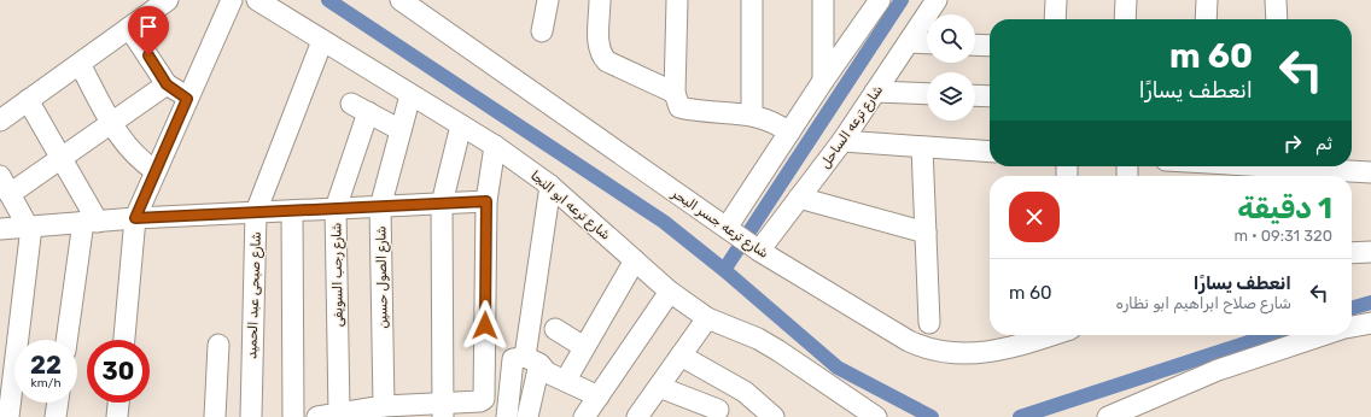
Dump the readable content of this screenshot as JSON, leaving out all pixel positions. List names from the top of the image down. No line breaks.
{"streets":{"street":["شارع ترعه الساحل","شارع ترعه ابو النجا","شارع ترعه جسر البحر","شارع رجب السويفى","شارع الصول حسين","شارع صبحى عبد الحميد"]},"crossings":[["شارع ترعه الساحل","شارع ترعه جسر البحر"],["شارع ترعه ابو النجا","شارع الصول حسين"],["شارع ترعه ابو النجا","شارع صبحى عبد الحميد"],["شارع رجب السويفى","شارع الصول حسين"]],"page":{"turn":["60 m","انعطف يسارًا"],"then":"ثم","heading":["1 دقيقة","320 m · 09:31"],"list":[{"name":"انعطف يسارًا","note":"شارع صلاح ابراهيم ابو نظاره","value":"60 m"}],"speed":"22 km/h","limit":"30"}}
